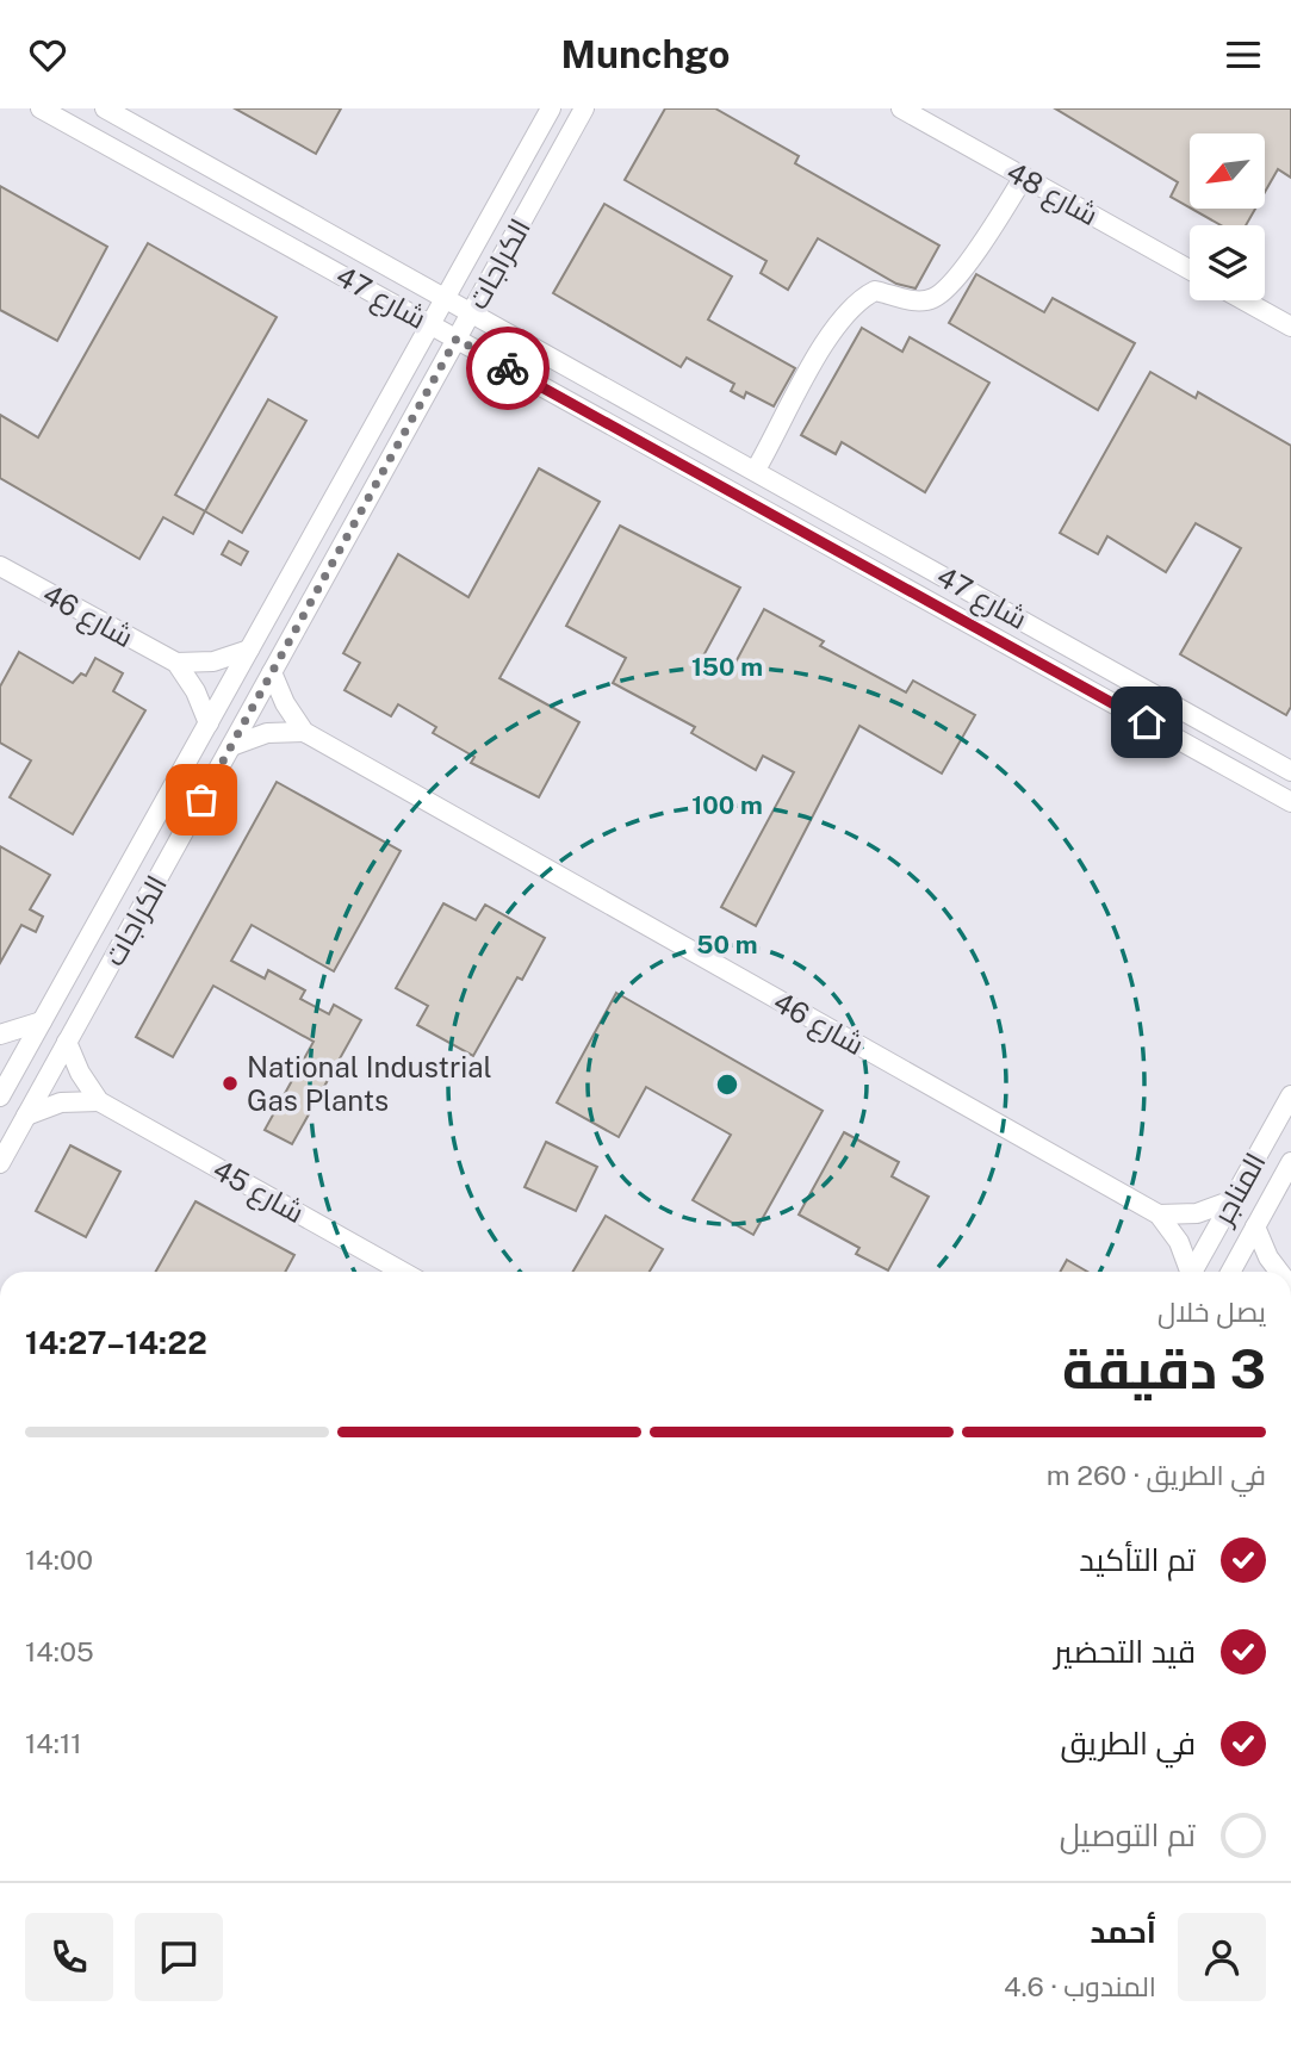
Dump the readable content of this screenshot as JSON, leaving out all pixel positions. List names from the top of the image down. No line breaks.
{"streets":{"street":["شارع 48","الكراجات","شارع 47","شارع 46","المناجر","شارع 45"]},"crossings":[["الكراجات","شارع 47"],["الكراجات","شارع 46"],["الكراجات","شارع 45"]],"places":["National Industrial Gas Plants"],"north":"bottom left","page":{"header":"Munchgo","heading":["3 دقيقة","يصل خلال","14:22–14:27"],"panel":["أحمد","المندوب · 4.6"],"bar":"في الطريق · 260 m","list":[["تم التأكيد","14:00"],["قيد التحضير","14:05"],["في الطريق","14:11"],"تم التوصيل"]},"rings":["150 m","100 m","50 m"]}
